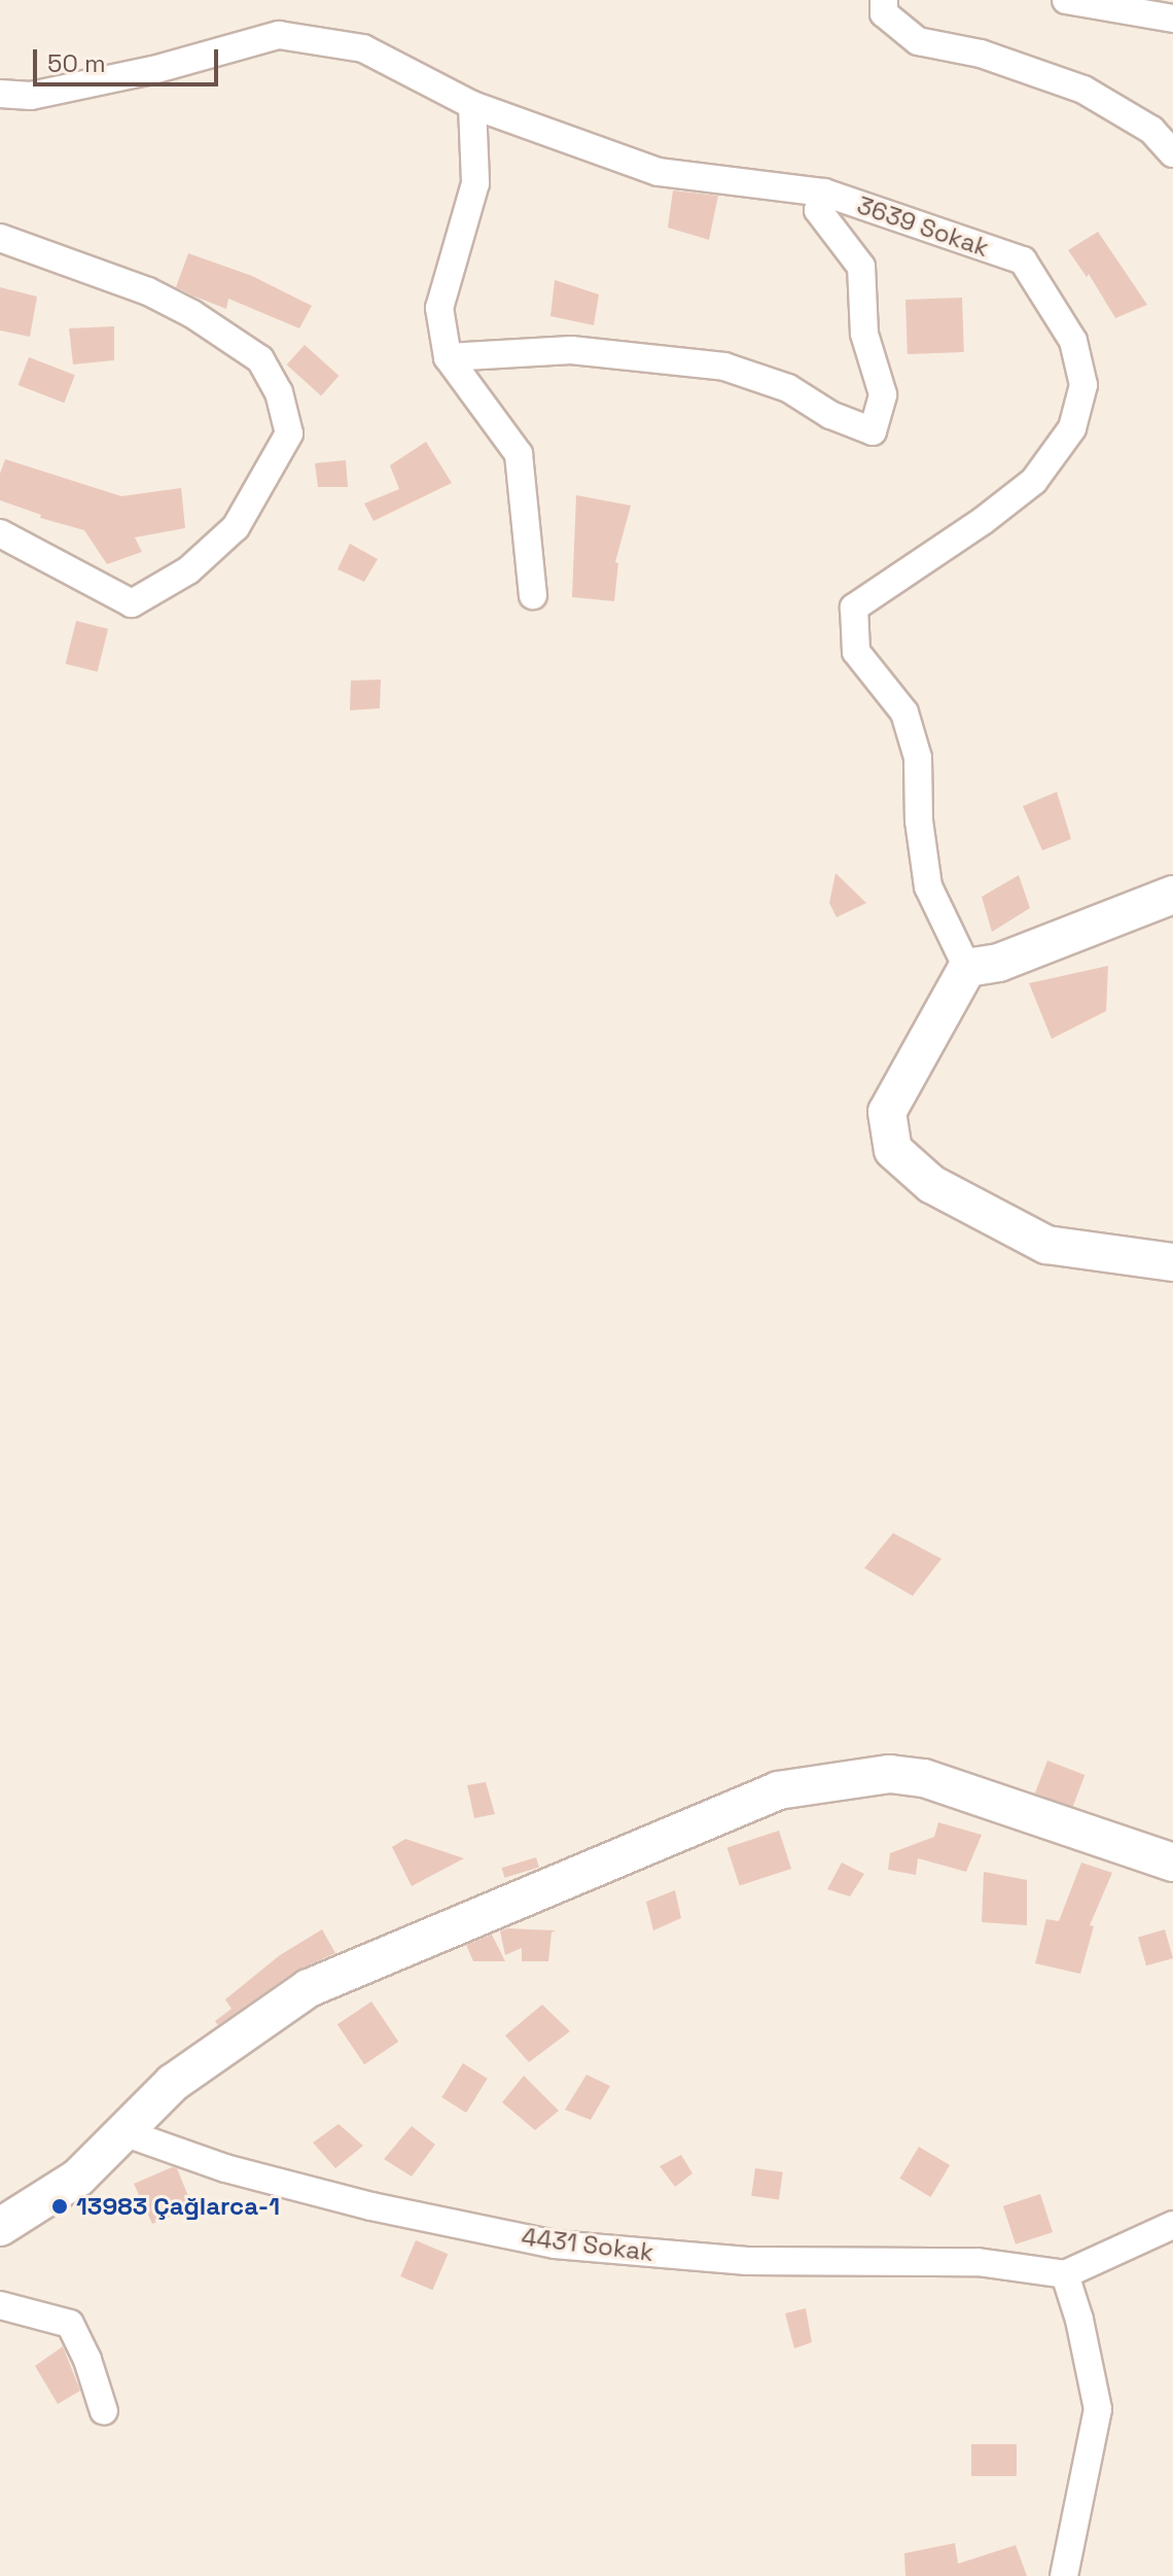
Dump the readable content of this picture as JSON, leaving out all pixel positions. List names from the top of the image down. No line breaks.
{"streets":{"street":["3639 Sokak","4431 Sokak"]},"places":["13983 Çağlarca-1"],"scale_bar":"50 m"}
